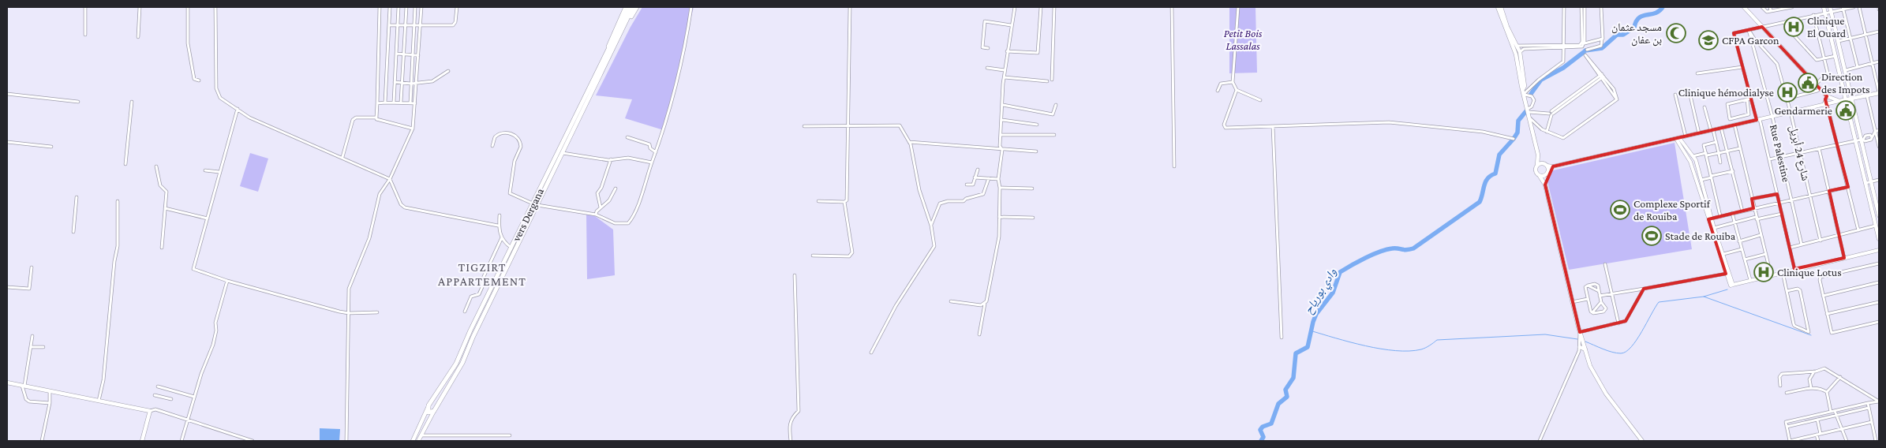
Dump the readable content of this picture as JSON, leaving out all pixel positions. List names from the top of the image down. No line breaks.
{"streets":{"highway":["vers Dergana"],"street":["Rue Palestine","شارع 24 أبريل"]},"crossings":[["Rue Palestine","شارع 24 أبريل"]],"districts":["TIGZIRT APPARTEMENT"],"water":["وادي بورياح"],"parks":["Petit Bois Lassalas"],"places":{"hospital":["Clinique El Ouard","Clinique hémodialyse","Clinique Lotus"],"mosque":["مسجد عثمان بن عفان"],"school or university":["CFPA Garcon"],"public building":["Direction des Impots","Gendarmerie"],"sports":["Complexe Sportif de Rouiba","Stade de Rouiba"]}}
